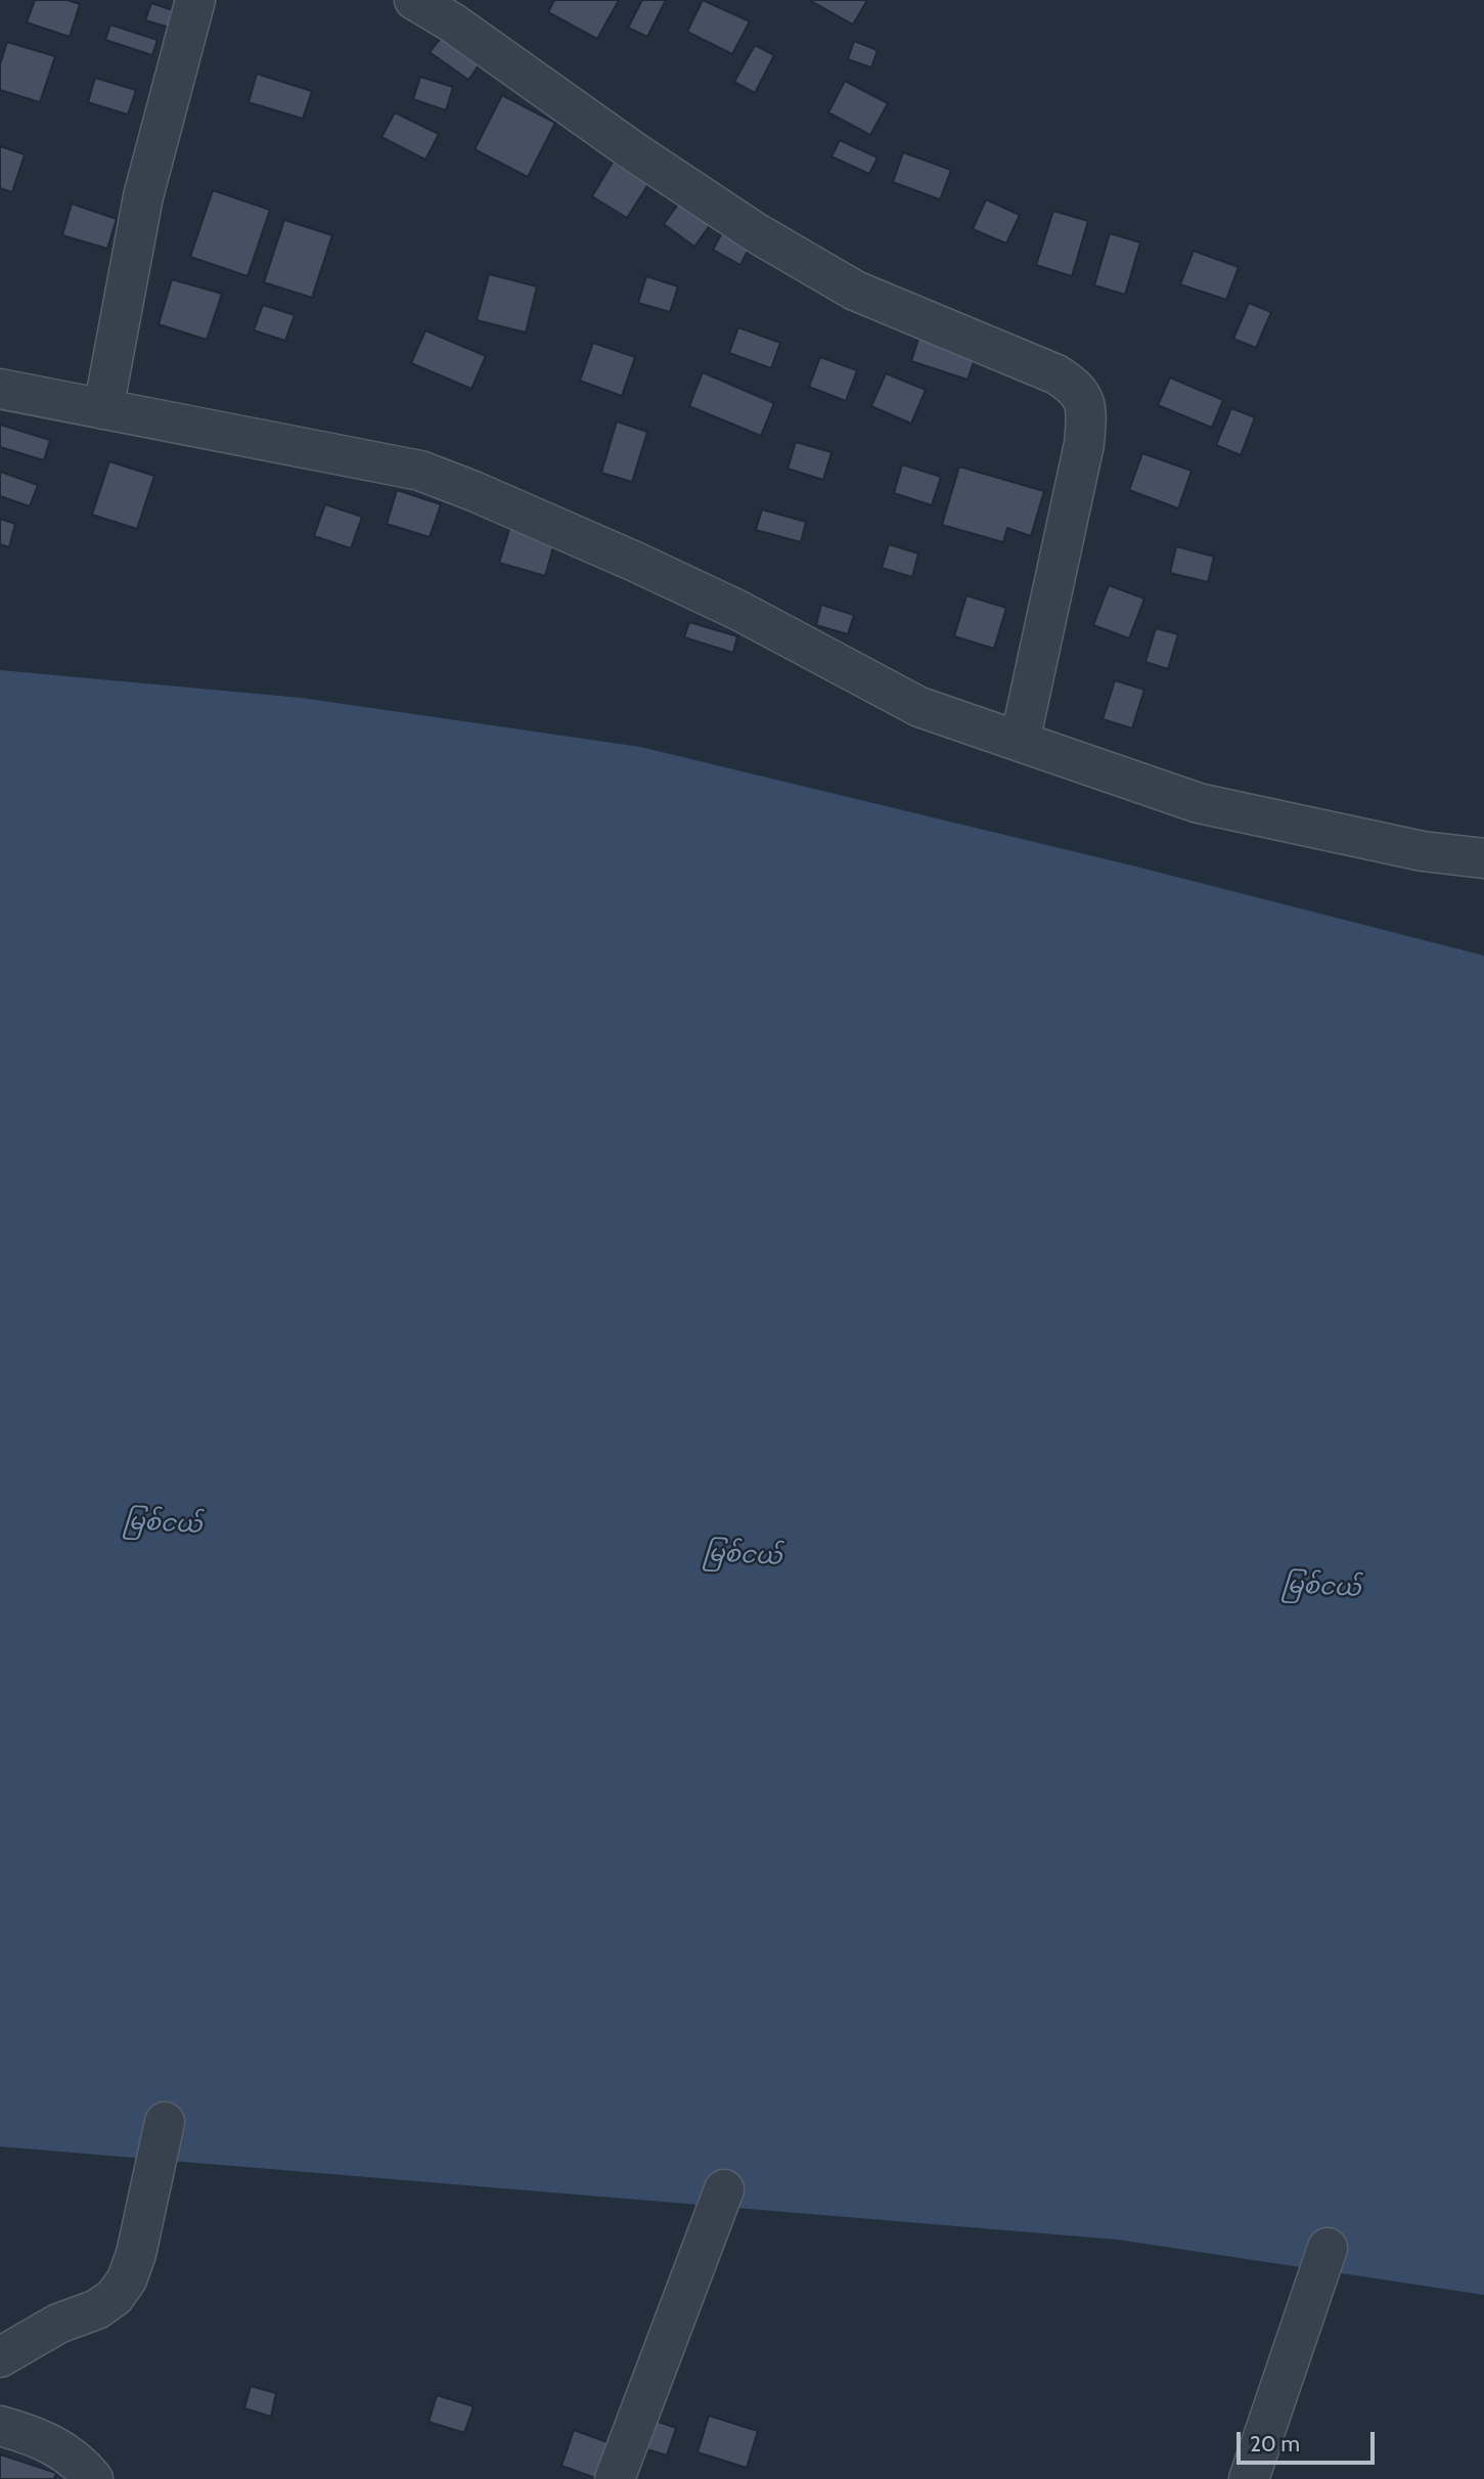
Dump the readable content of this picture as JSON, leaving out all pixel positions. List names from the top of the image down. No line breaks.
{"water":["မြစ်ငယ်"],"scale_bar":"20 m"}
